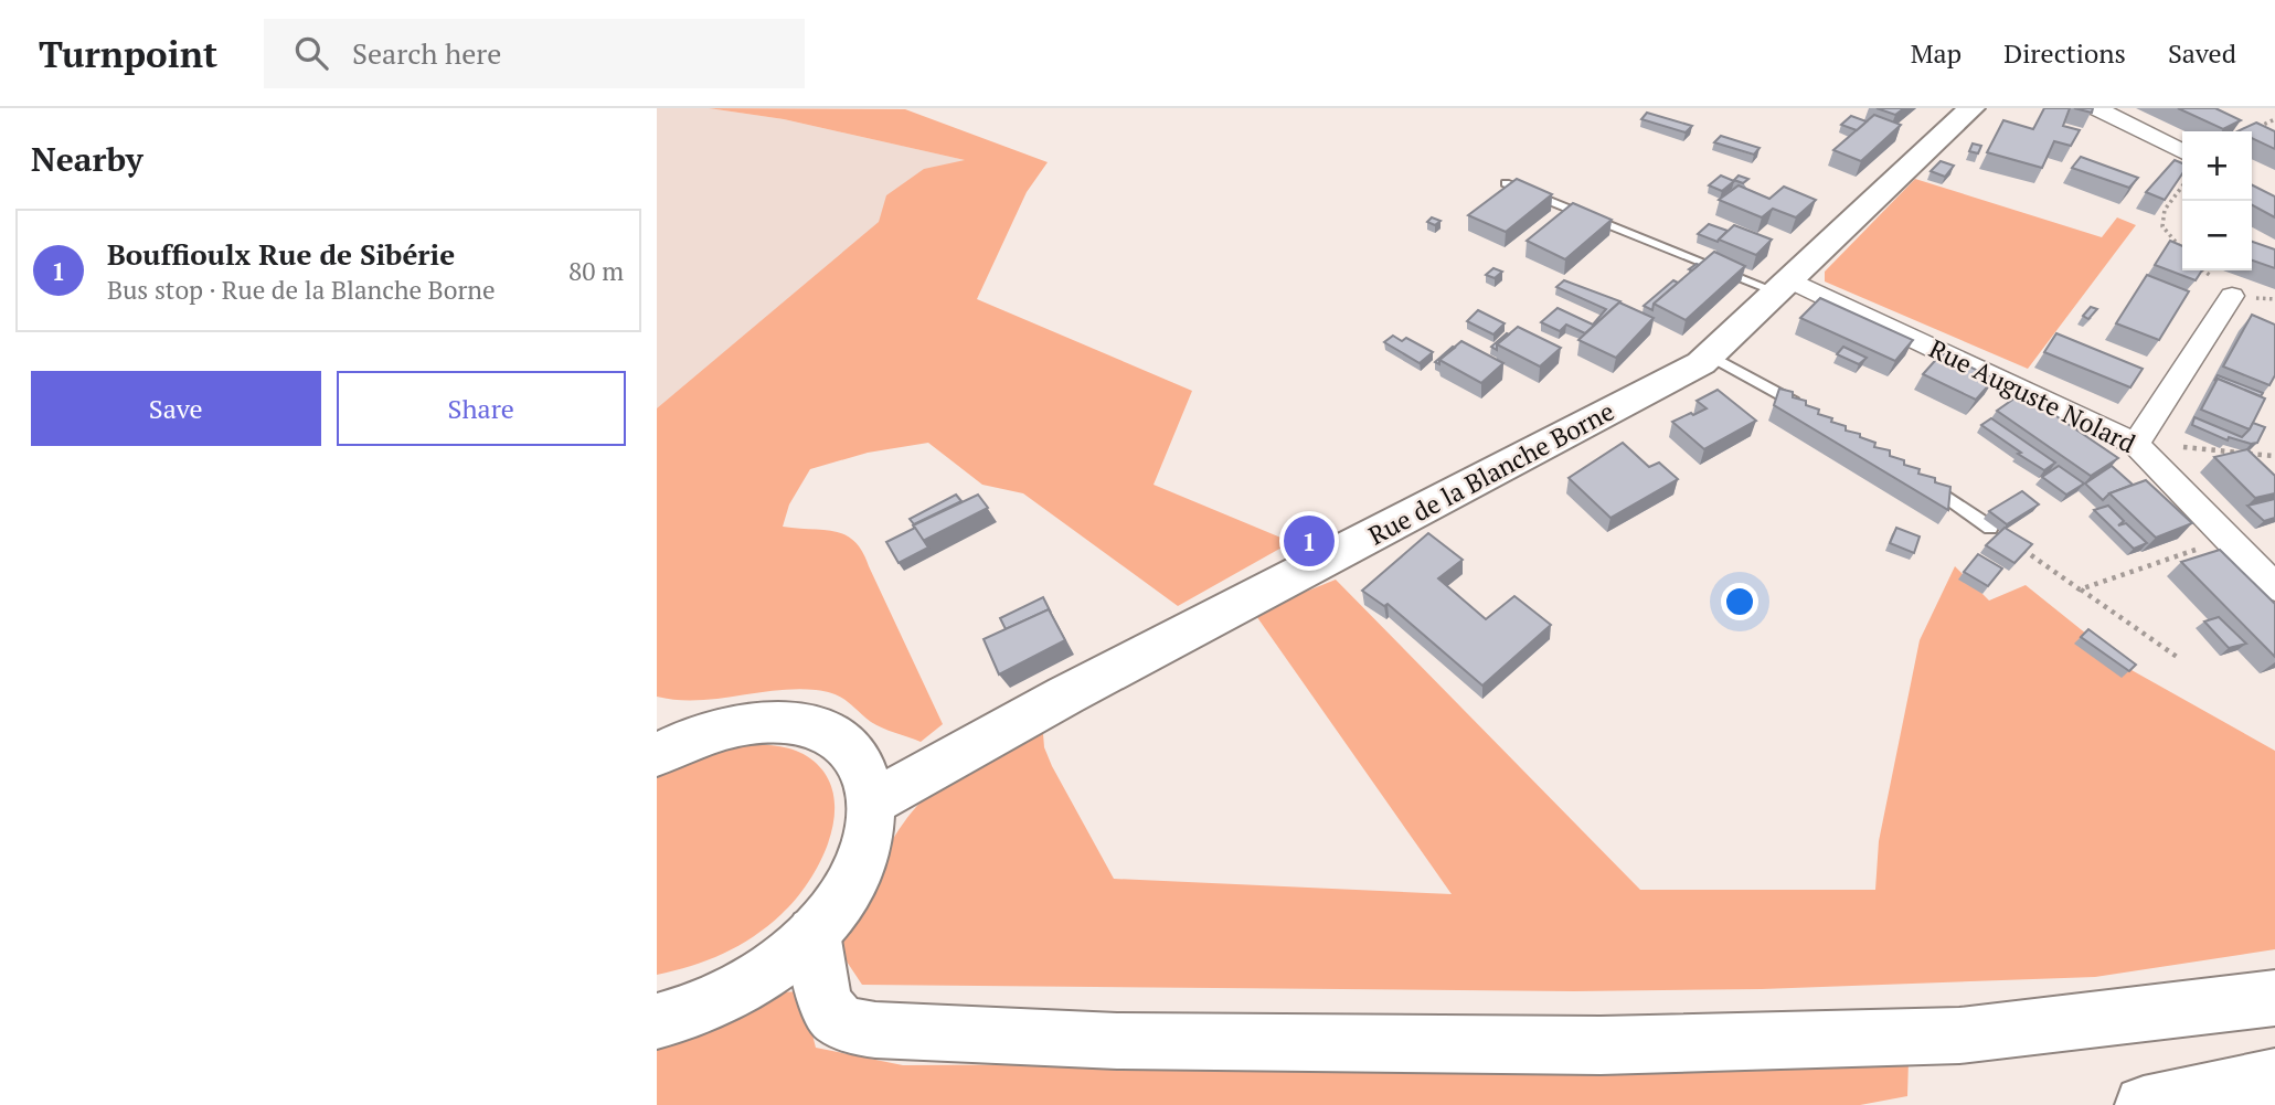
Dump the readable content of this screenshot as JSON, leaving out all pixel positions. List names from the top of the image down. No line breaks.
{"streets":{"main road":["Rue de la Blanche Borne"],"street":["Rue Auguste Nolard"]},"crossings":[["Rue Auguste Nolard","Rue de la Blanche Borne"]],"page":{"header":"Turnpoint","search":"Search here","nav":["Map","Directions","Saved"],"heading":"Nearby","map_buttons":["+","−"],"list":[{"mark":"1","name":"Bouffioulx Rue de Sibérie","note":"Bus stop · Rue de la Blanche Borne","value":"80 m"}],"buttons":["Save","Share"],"pins":"1"}}
